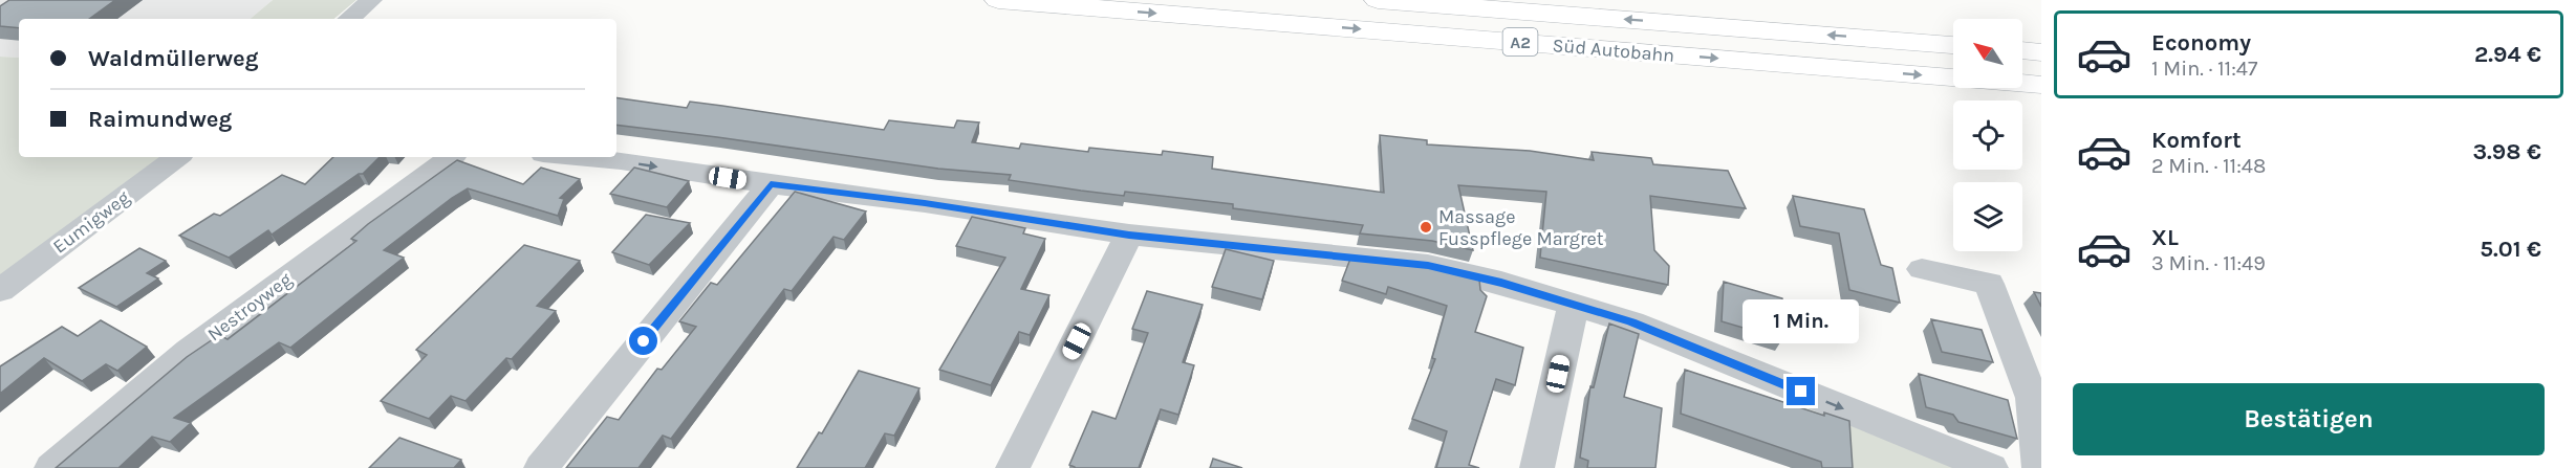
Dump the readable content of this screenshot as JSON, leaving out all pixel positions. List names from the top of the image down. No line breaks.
{"streets":{"highway":["A2","Süd Autobahn"],"street":["Eumigweg","Nestroyweg"]},"places":["Massage Fusspflege Margret"],"north":"top left","page":{"list":[{"name":"Economy","note":"1 Min. · 11:47","value":"2.94 €"},{"name":"Komfort","note":"2 Min. · 11:48","value":"3.98 €"},{"name":"XL","note":"3 Min. · 11:49","value":"5.01 €"}],"banner":["Waldmüllerweg","Raimundweg"],"bubble":"1 Min.","buttons":"Bestätigen"}}
